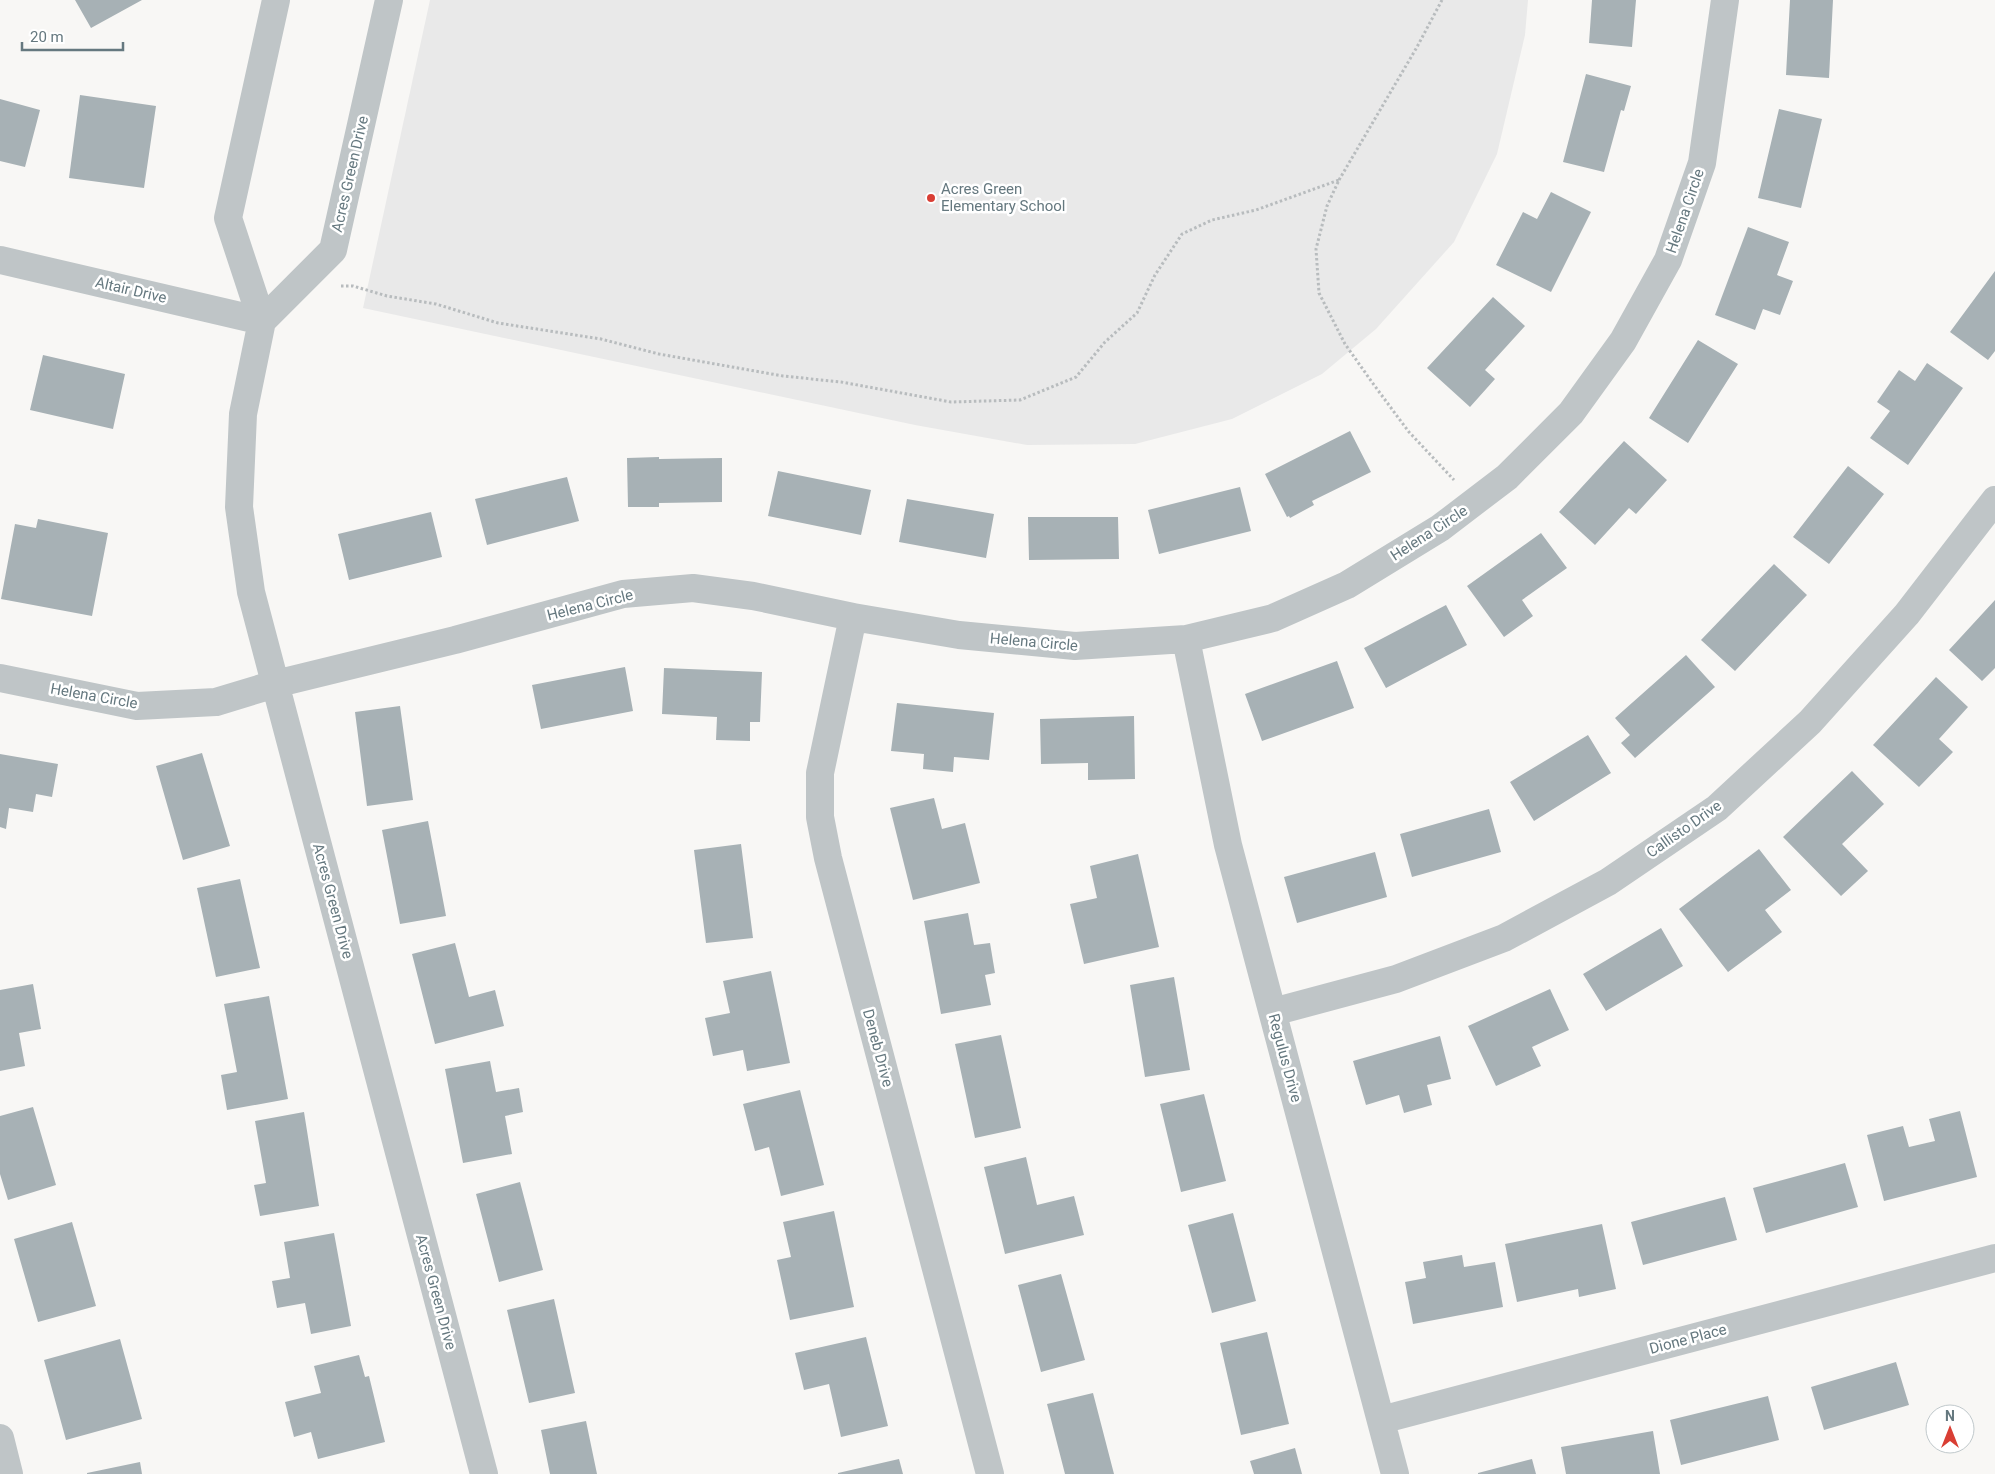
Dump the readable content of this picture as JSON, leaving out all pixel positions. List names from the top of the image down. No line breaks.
{"streets":{"street":["Acres Green Drive","Helena Circle","Altair Drive","Callisto Drive","Deneb Drive","Regulus Drive","Dione Place"]},"crossings":[["Acres Green Drive","Helena Circle"],["Acres Green Drive","Altair Drive"],["Helena Circle","Deneb Drive"],["Helena Circle","Regulus Drive"],["Callisto Drive","Regulus Drive"],["Regulus Drive","Dione Place"]],"places":["Acres Green Elementary School"],"scale_bar":"20 m","north":"top"}
